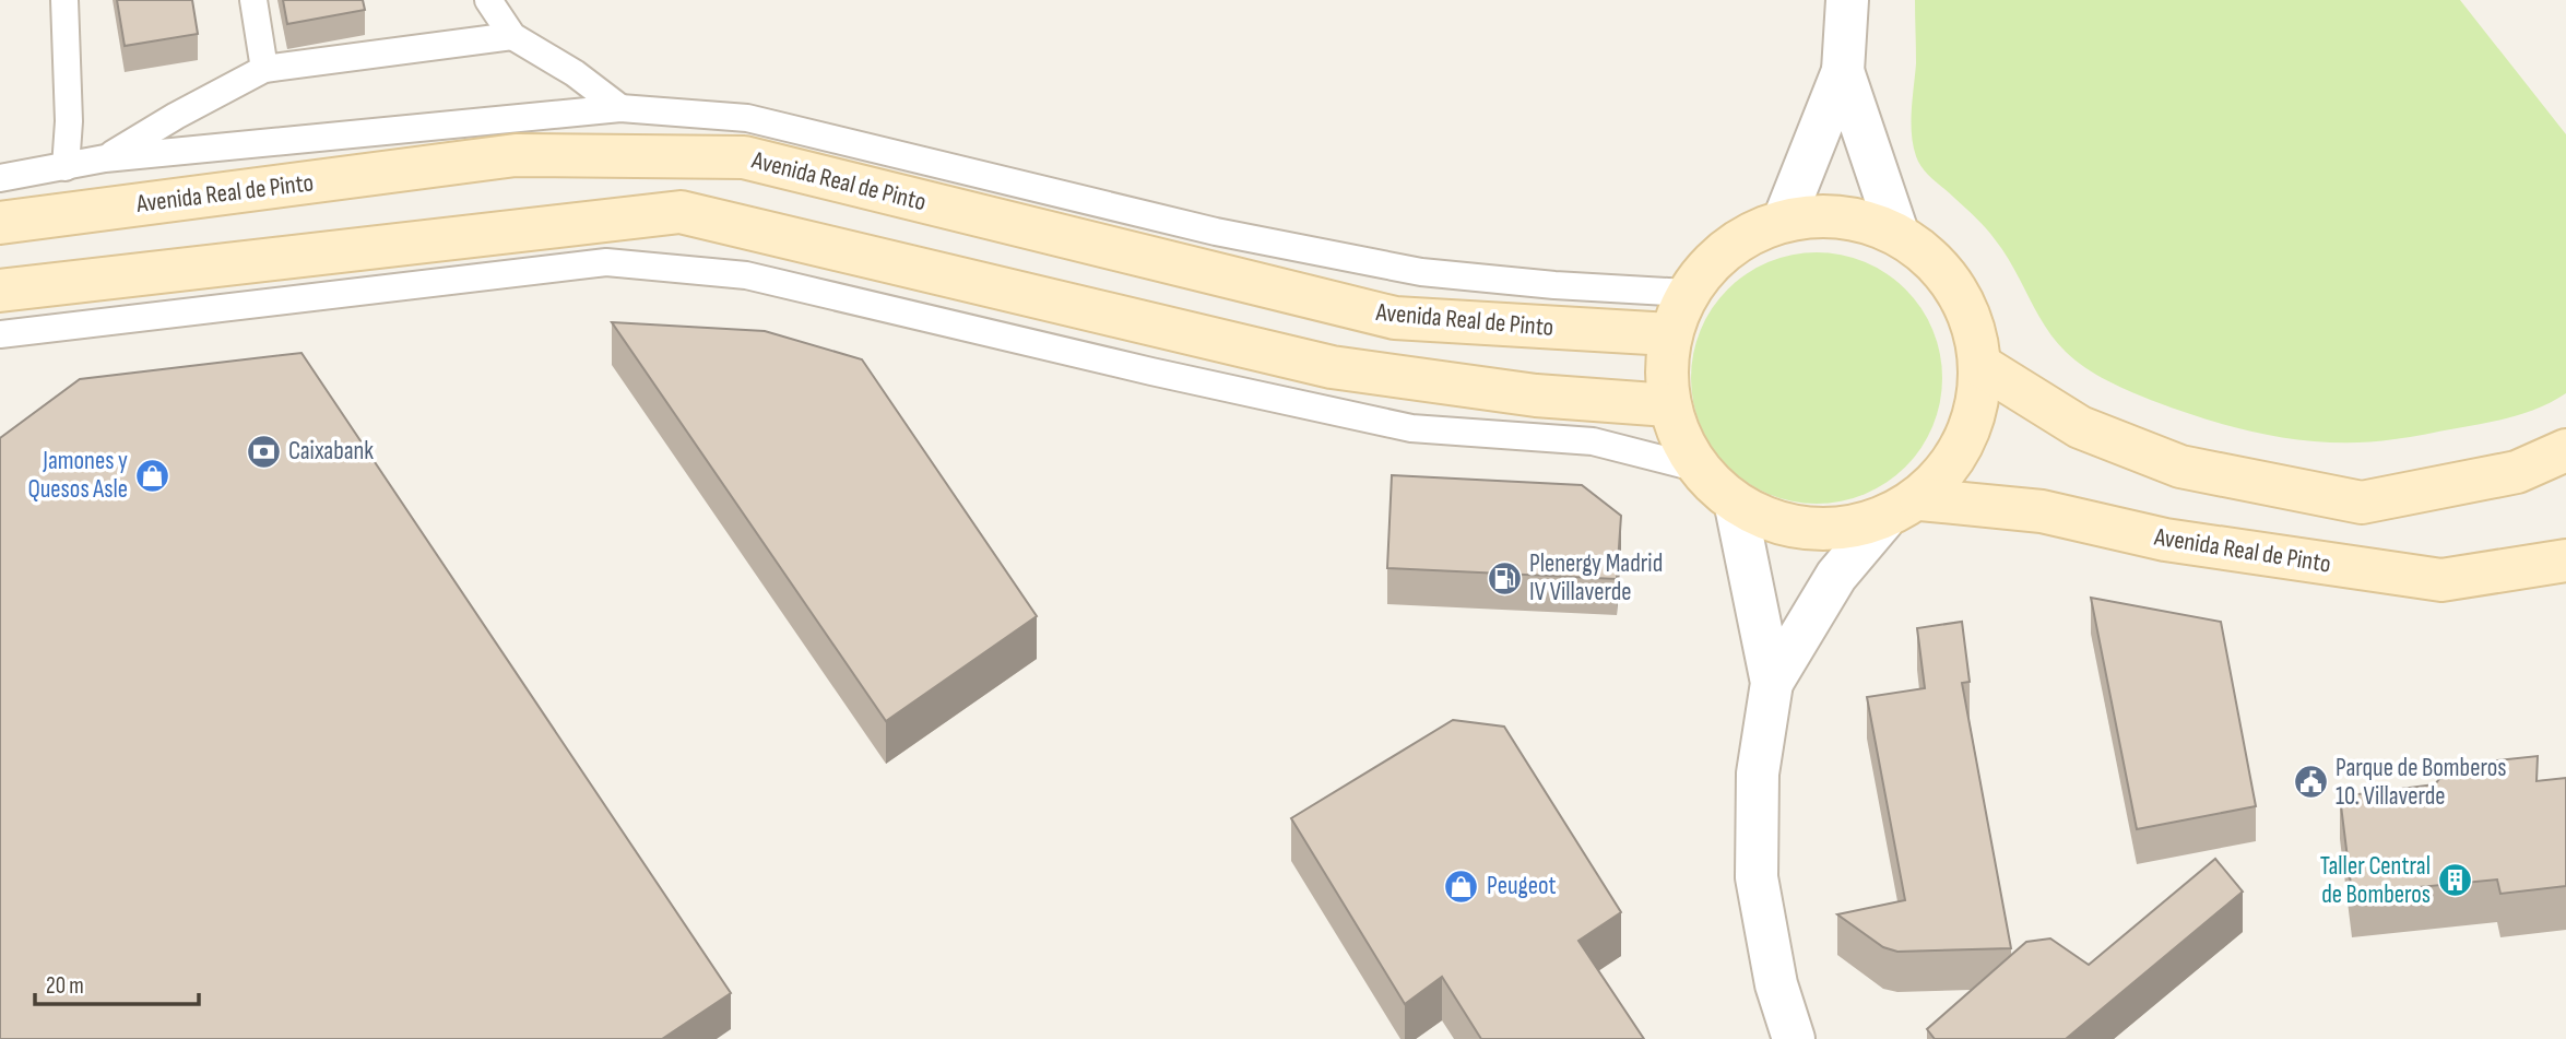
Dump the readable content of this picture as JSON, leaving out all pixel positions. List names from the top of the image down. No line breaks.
{"streets":{"main road":["Avenida Real de Pinto"]},"places":{"bank":["Caixabank"],"shop":["Jamones y Quesos Asle","Peugeot"],"fuel station":["Plenergy Madrid IV Villaverde"],"public building":["Parque de Bomberos 10. Villaverde"],"building":["Taller Central de Bomberos"]},"scale_bar":"20 m"}
